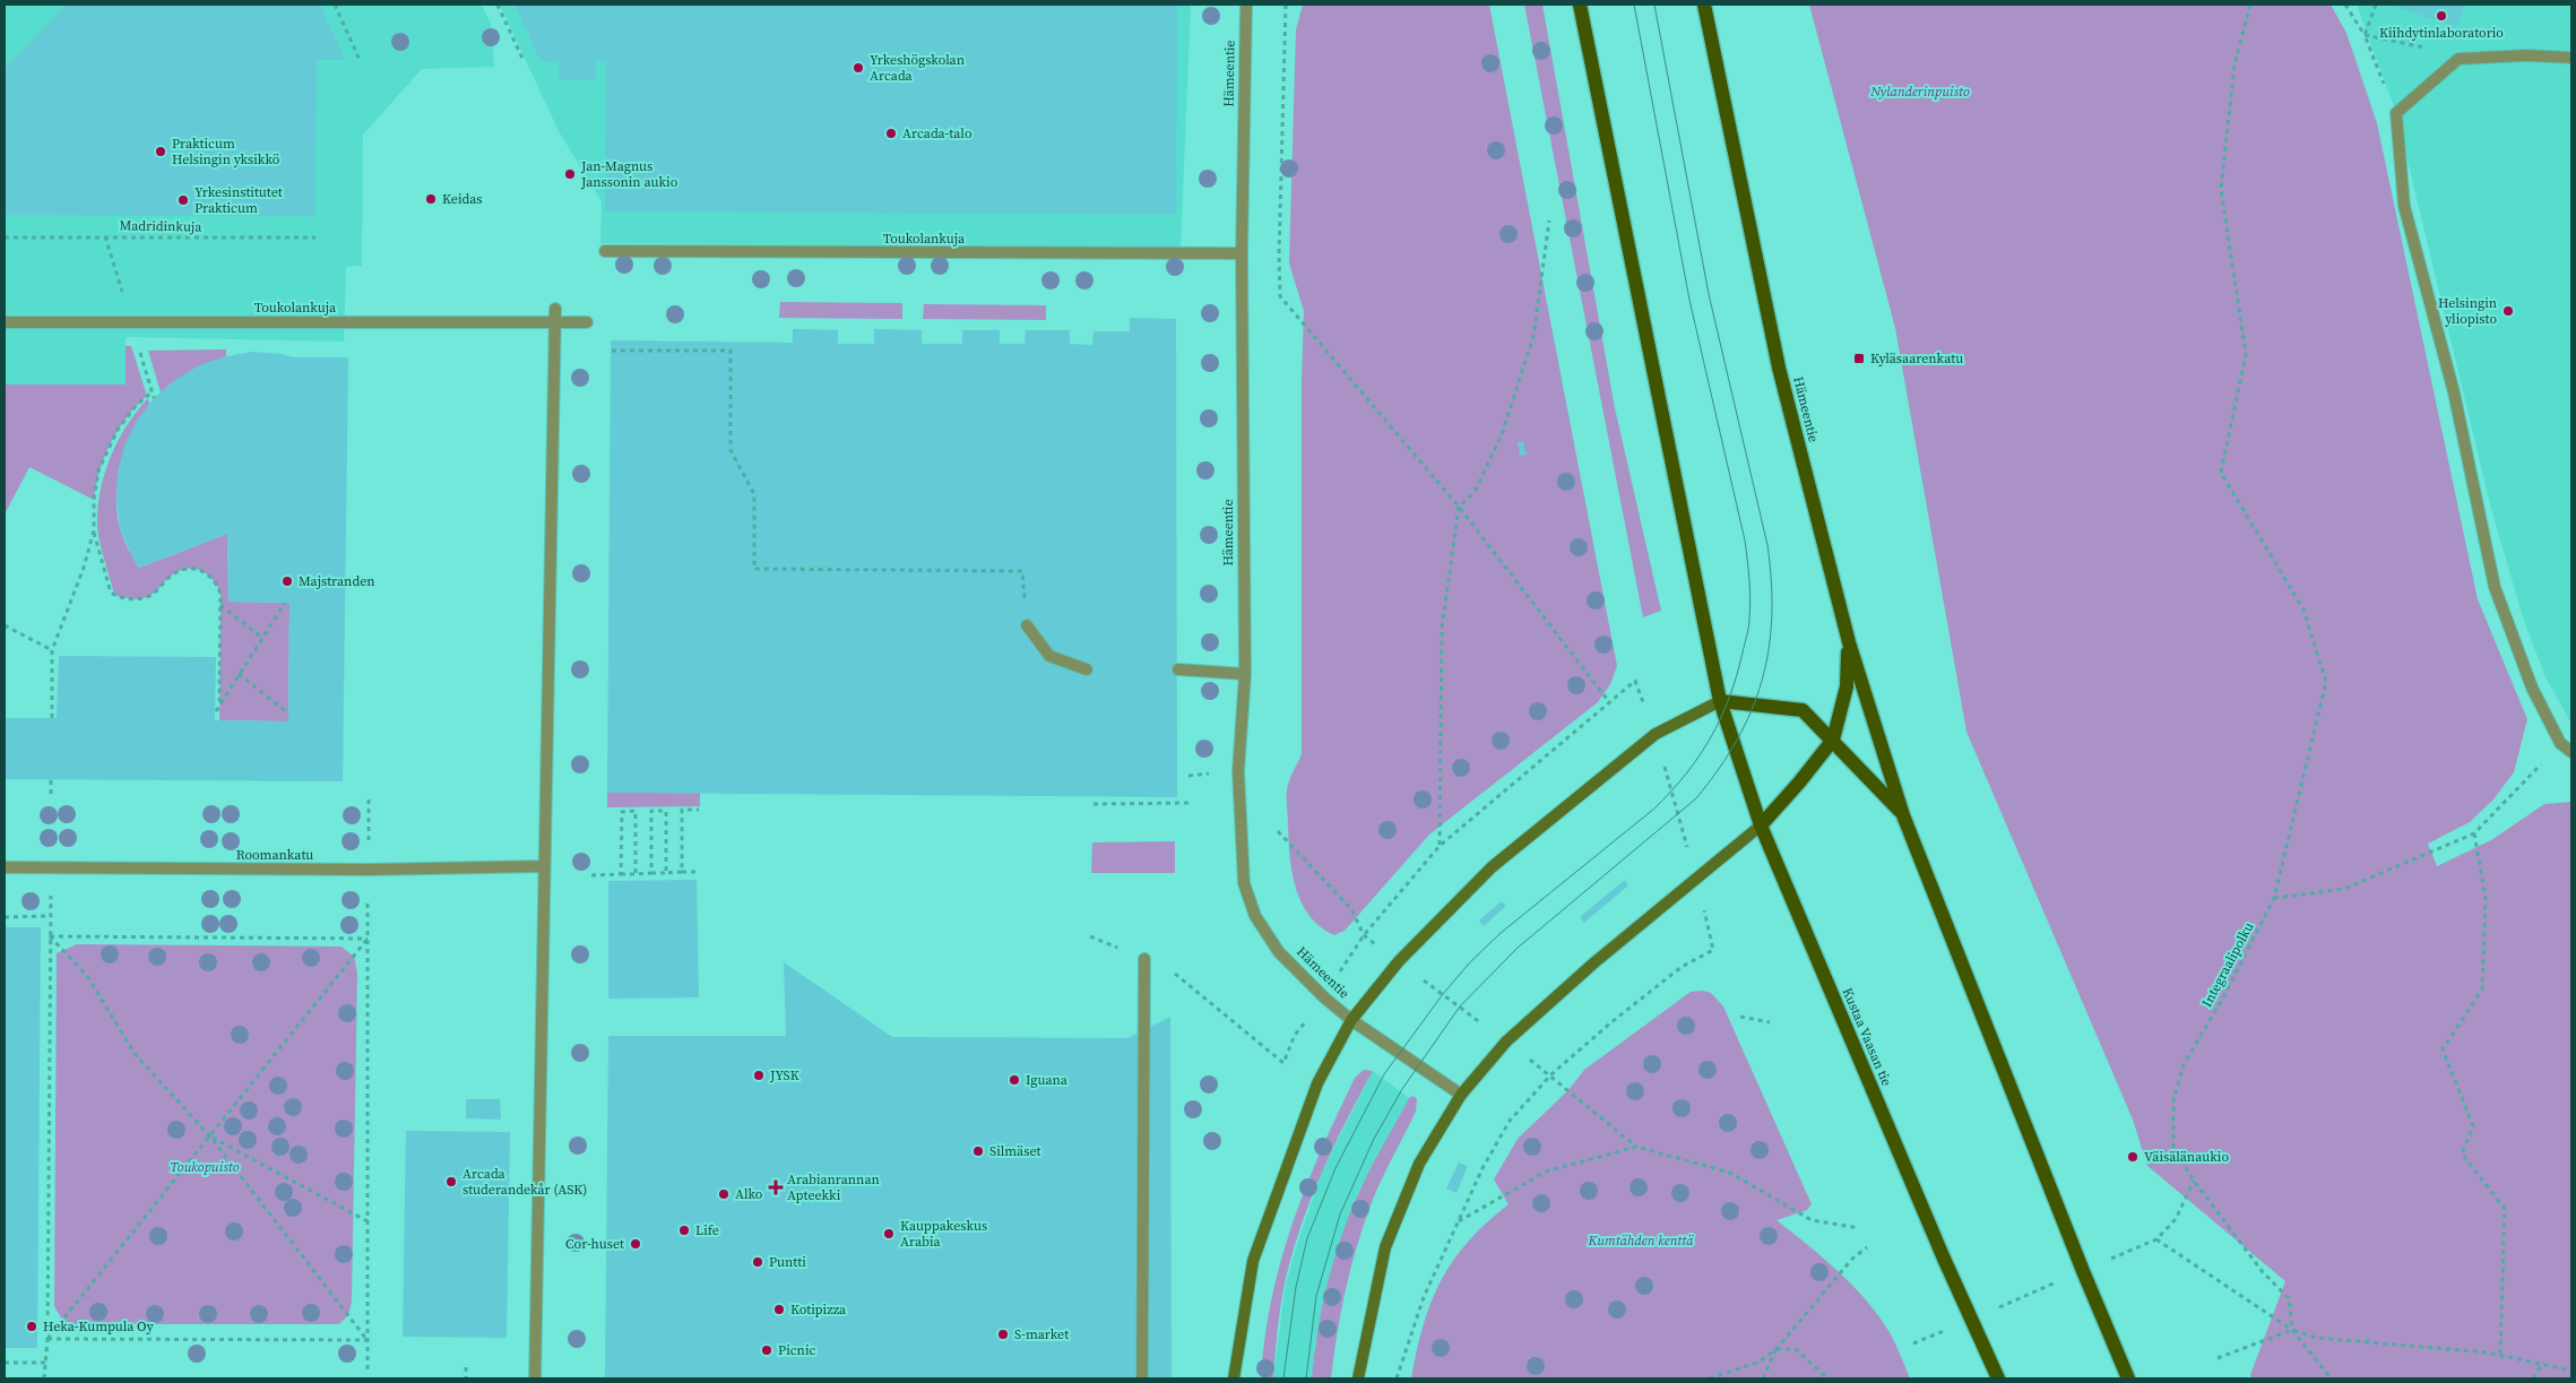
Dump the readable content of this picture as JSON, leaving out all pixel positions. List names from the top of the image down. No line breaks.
{"streets":{"main road":["Hämeentie","Kustaa Vaasan tie"],"street":["Toukolankuja","Roomankatu"],"path":["Madridinkuja","Integraalipolku"]},"crossings":[["Hämeentie","Toukolankuja"],["Hämeentie","Kustaa Vaasan tie"]],"parks":["Nylanderinpuisto","Toukopuisto","Kumtähden kenttä"],"places":{"other":["Kiihdytinlaboratorio","Yrkeshögskolan Arcada","Arcada-talo","Prakticum Helsingin yksikkö","Jan-Magnus Janssonin aukio","Keidas","Yrkesinstitutet Prakticum","Helsingin yliopisto","Majstranden","JYSK","Iguana","Silmäset","Väisälänaukio","Arcada studerandekår (ASK)","Alko","Life","Kauppakeskus Arabia","Cor-huset","Puntti","Kotipizza","Heka-Kumpula Oy","S-market","Picnic"],"transit":["Kyläsaarenkatu"],"health":["Arabianrannan Apteekki"]}}
